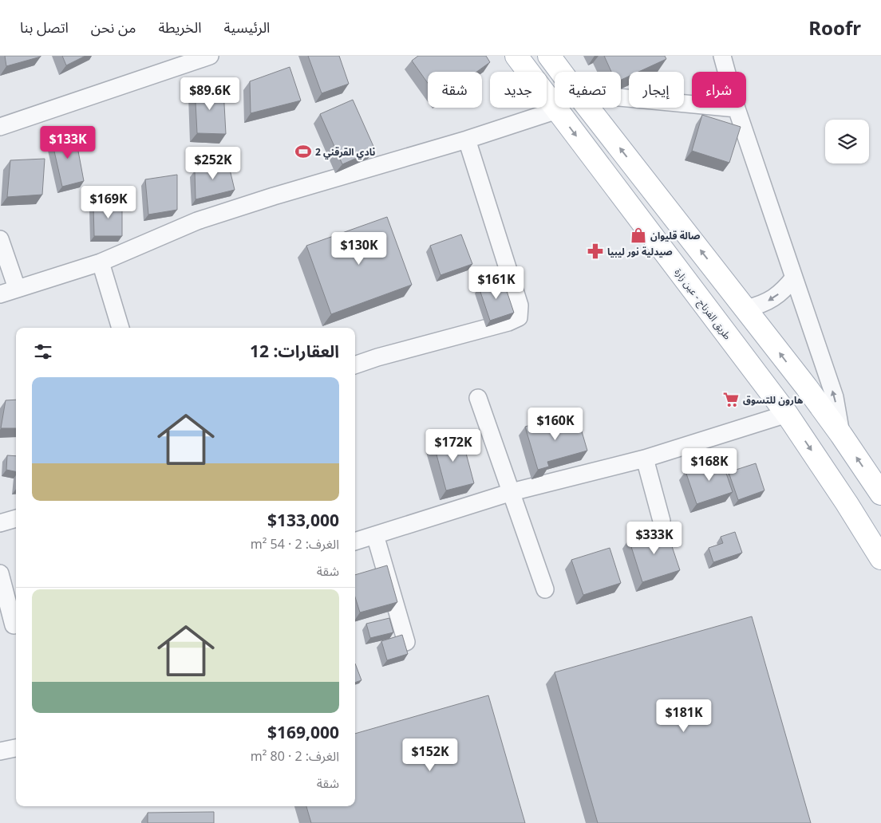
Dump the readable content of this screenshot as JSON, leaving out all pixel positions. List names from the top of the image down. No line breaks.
{"streets":{"main road":["طريق الفرناج - عين زارة"]},"places":{"sports":["نادي القرقني 2"],"shop":["صالة قليوان"],"pharmacy":["صيدلية نور ليبيا"],"supermarket":["هارون للتسوق"]},"page":{"header":"Roofr","nav":["الرئيسية","الخريطة","من نحن","اتصل بنا"],"chip":["شراء","إيجار","تصفية","جديد","شقة"],"price":["$89.6K","$133K","$252K","$169K","$130K","$161K","$160K","$172K","$168K","$333K","$181K","$152K"],"heading":"العقارات: 12","list":[{"name":"$133,000","note":"الغرف: 2 · 54 m² · شقة"},{"name":"$169,000","note":"الغرف: 2 · 80 m² · شقة"}]}}
